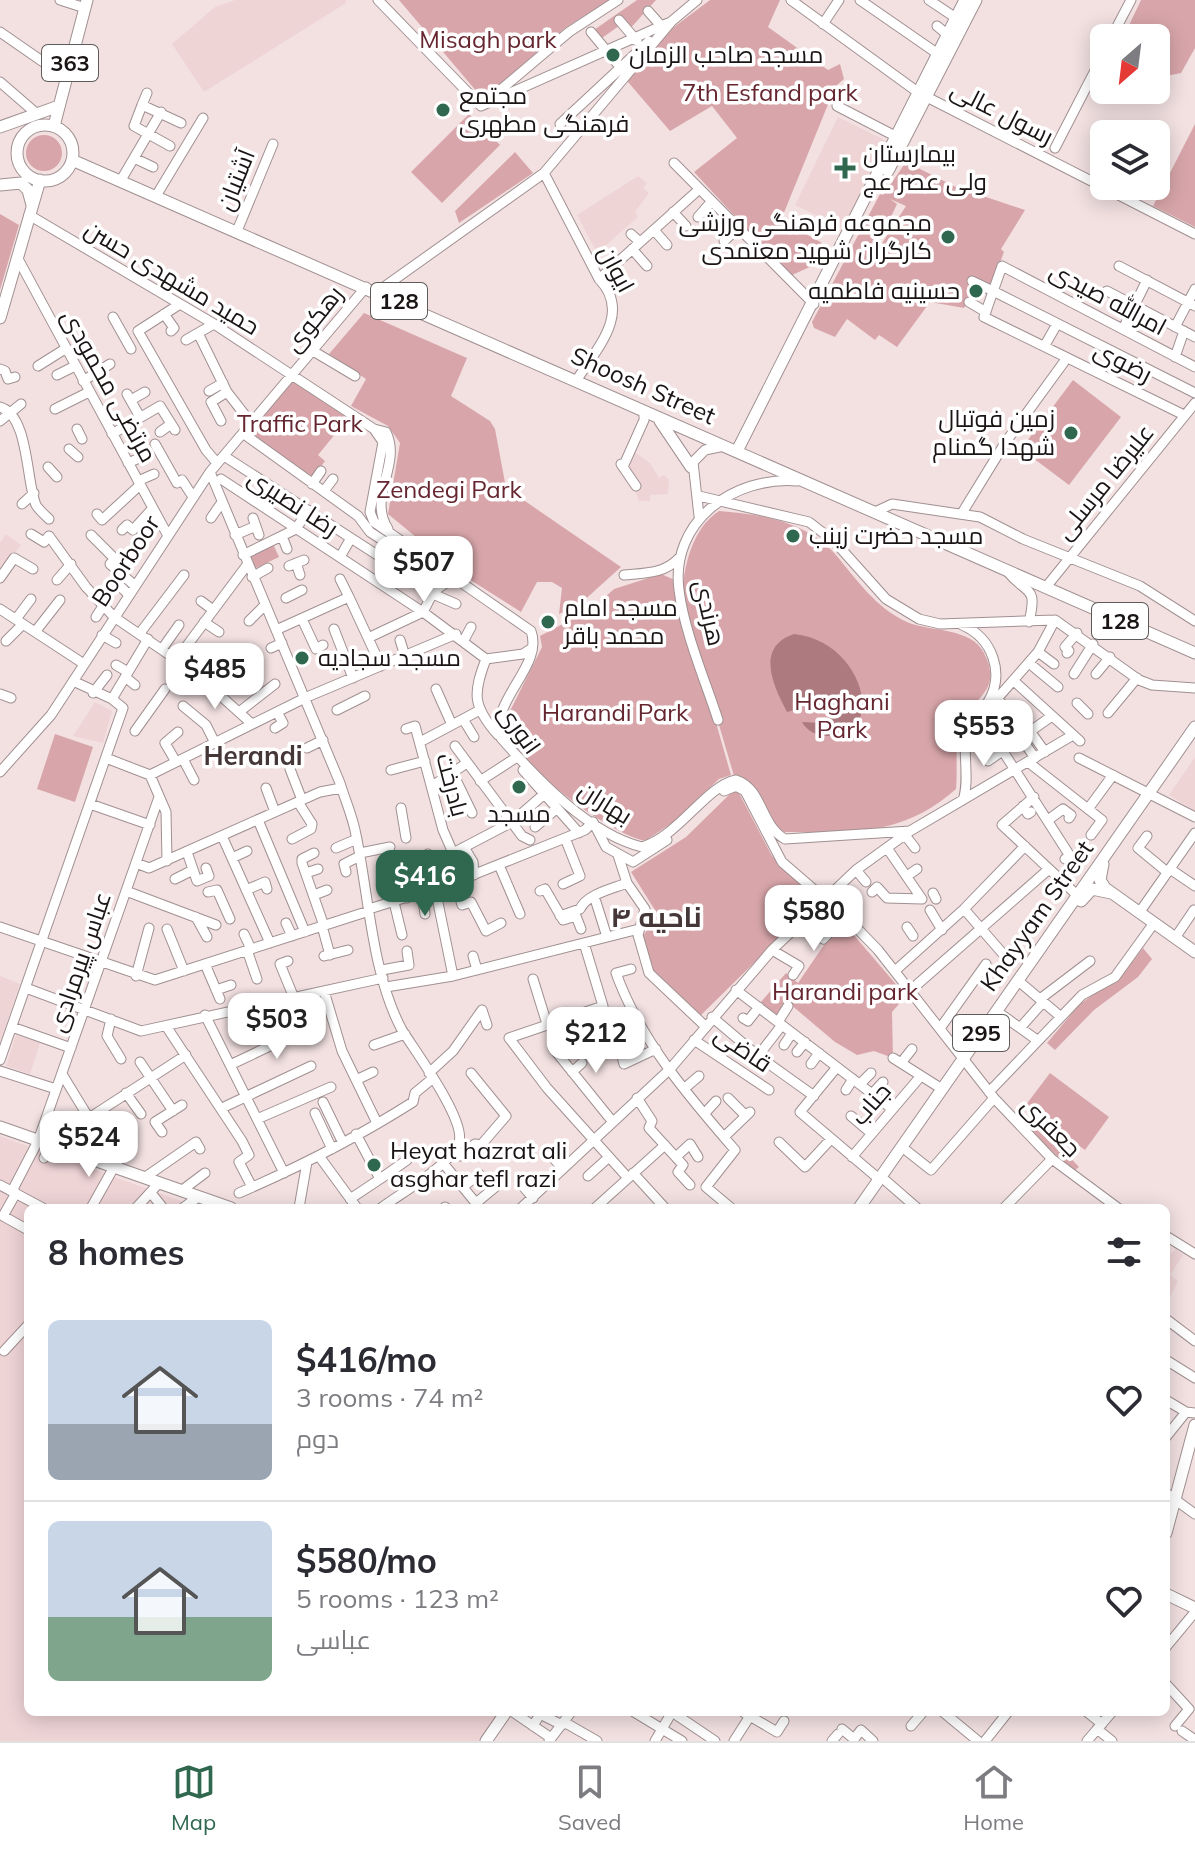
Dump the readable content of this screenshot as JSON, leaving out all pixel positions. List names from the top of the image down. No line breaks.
{"streets":{"main road":["363","128","Shoosh Street","Khayyam Street","295"],"street":["رسول عالی","آشتیان","ایوان","حمید مشهدی حسن","امرالله صیدی","رهکوی","رضوی","مرتضی محمودی","علیرضا مرسلی","رضا نصیری","Boorboor","هرندی","انوری","بادرخت","بهاران","عباس پیرمرادی","قاضی","جناب","جعفری"]},"crossings":[["363","Shoosh Street"],["آشتیان","Shoosh Street"],["ایوان","رهکوی"],["ایوان","Shoosh Street"],["حمید مشهدی حسن","رهکوی"],["حمید مشهدی حسن","Boorboor"],["رهکوی","Shoosh Street"],["رهکوی","Boorboor"],["رضوی","علیرضا مرسلی"],["مرتضی محمودی","Boorboor"],["Shoosh Street","علیرضا مرسلی"],["Shoosh Street","هرندی"],["انوری","بهاران"],["Khayyam Street","جناب"],["Khayyam Street","جعفری"]],"districts":["Herandi","ناحیه ۴"],"parks":["Misagh park","7th Esfand park","Traffic Park","Zendegi Park","Haghani Park","Harandi Park","Harandi park"],"places":{"other":["مسجد صاحب الزمان","مجتمع فرهنگی مطهری","مجموعه فرهنگی ورزشی کارگران شهید معتمدی","حسینیه فاطمیه","زمین فوتبال شهدا گمنام","مسجد حضرت زینب","مسجد امام محمد باقر","مسجد سجادیه","مسجد","Heyat hazrat ali asghar tefl razi"],"health":["بیمارستان ولی عصر عج"]},"north":"bottom left","page":{"price":["$507","$485","$553","$416","$580","$503","$212","$524"],"heading":"8 homes","list":[{"name":"$416/mo","note":"3 rooms · 74 m² · دوم"},{"name":"$580/mo","note":"5 rooms · 123 m² · عباسی"}],"tabs":["Map","Saved","Home"]}}
